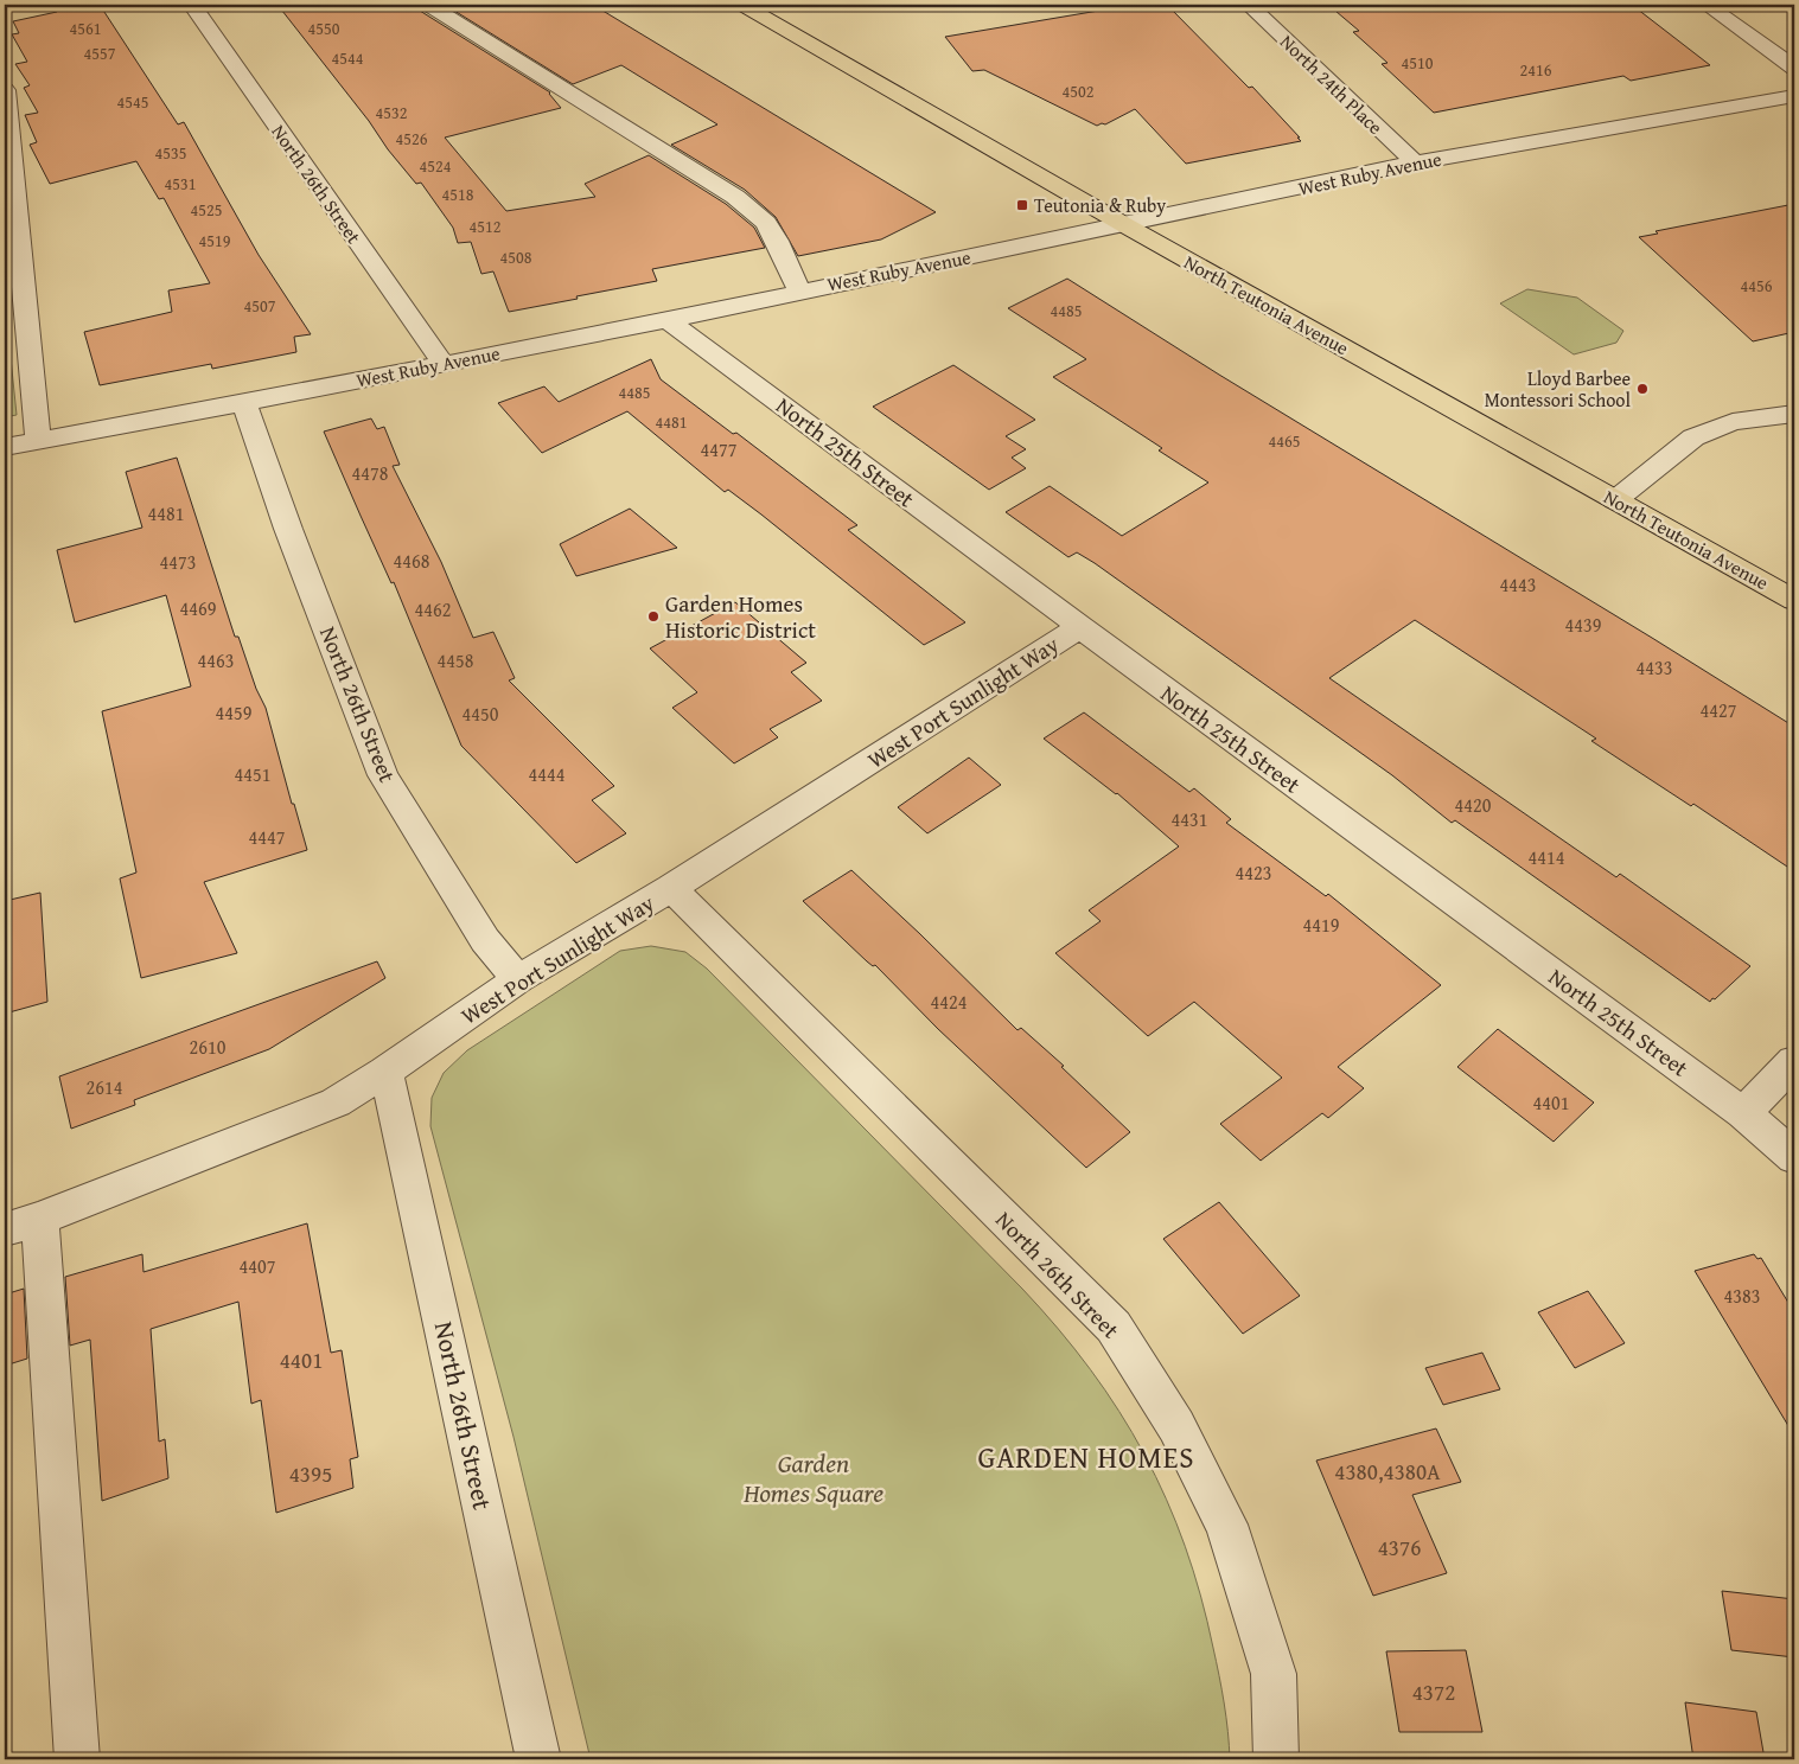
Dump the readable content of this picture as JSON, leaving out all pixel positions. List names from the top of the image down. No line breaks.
{"streets":{"main road":["North Teutonia Avenue"],"street":["North 24th Place","West Ruby Avenue","North 26th Street","North 25th Street","West Port Sunlight Way"]},"crossings":[["North 24th Place","West Ruby Avenue"],["West Ruby Avenue","North 26th Street"],["West Ruby Avenue","North Teutonia Avenue"],["West Ruby Avenue","North 25th Street"],["North 26th Street","West Port Sunlight Way"],["North 25th Street","West Port Sunlight Way"]],"districts":["GARDEN HOMES"],"parks":["Garden Homes Square"],"places":{"transit":["Teutonia & Ruby"],"other":["Lloyd Barbee Montessori School","Garden Homes Historic District"]},"house_numbers":["4561","4550","4557","4544","4510","2416","4502","4545","4532","4526","4535","4524","4531","4518","4525","4512","4519","4508","4456","4507","4485","4485","4481","4465","4477","4478","4481","4468","4473","4443","4469","4462","4439","4463","4458","4433","4427","4459","4450","4451","4444","4420","4431","4447","4414","4423","4419","4424","2610","2614","4401","4407","4383","4401","4380,4380A","4395","4376","4372"]}
